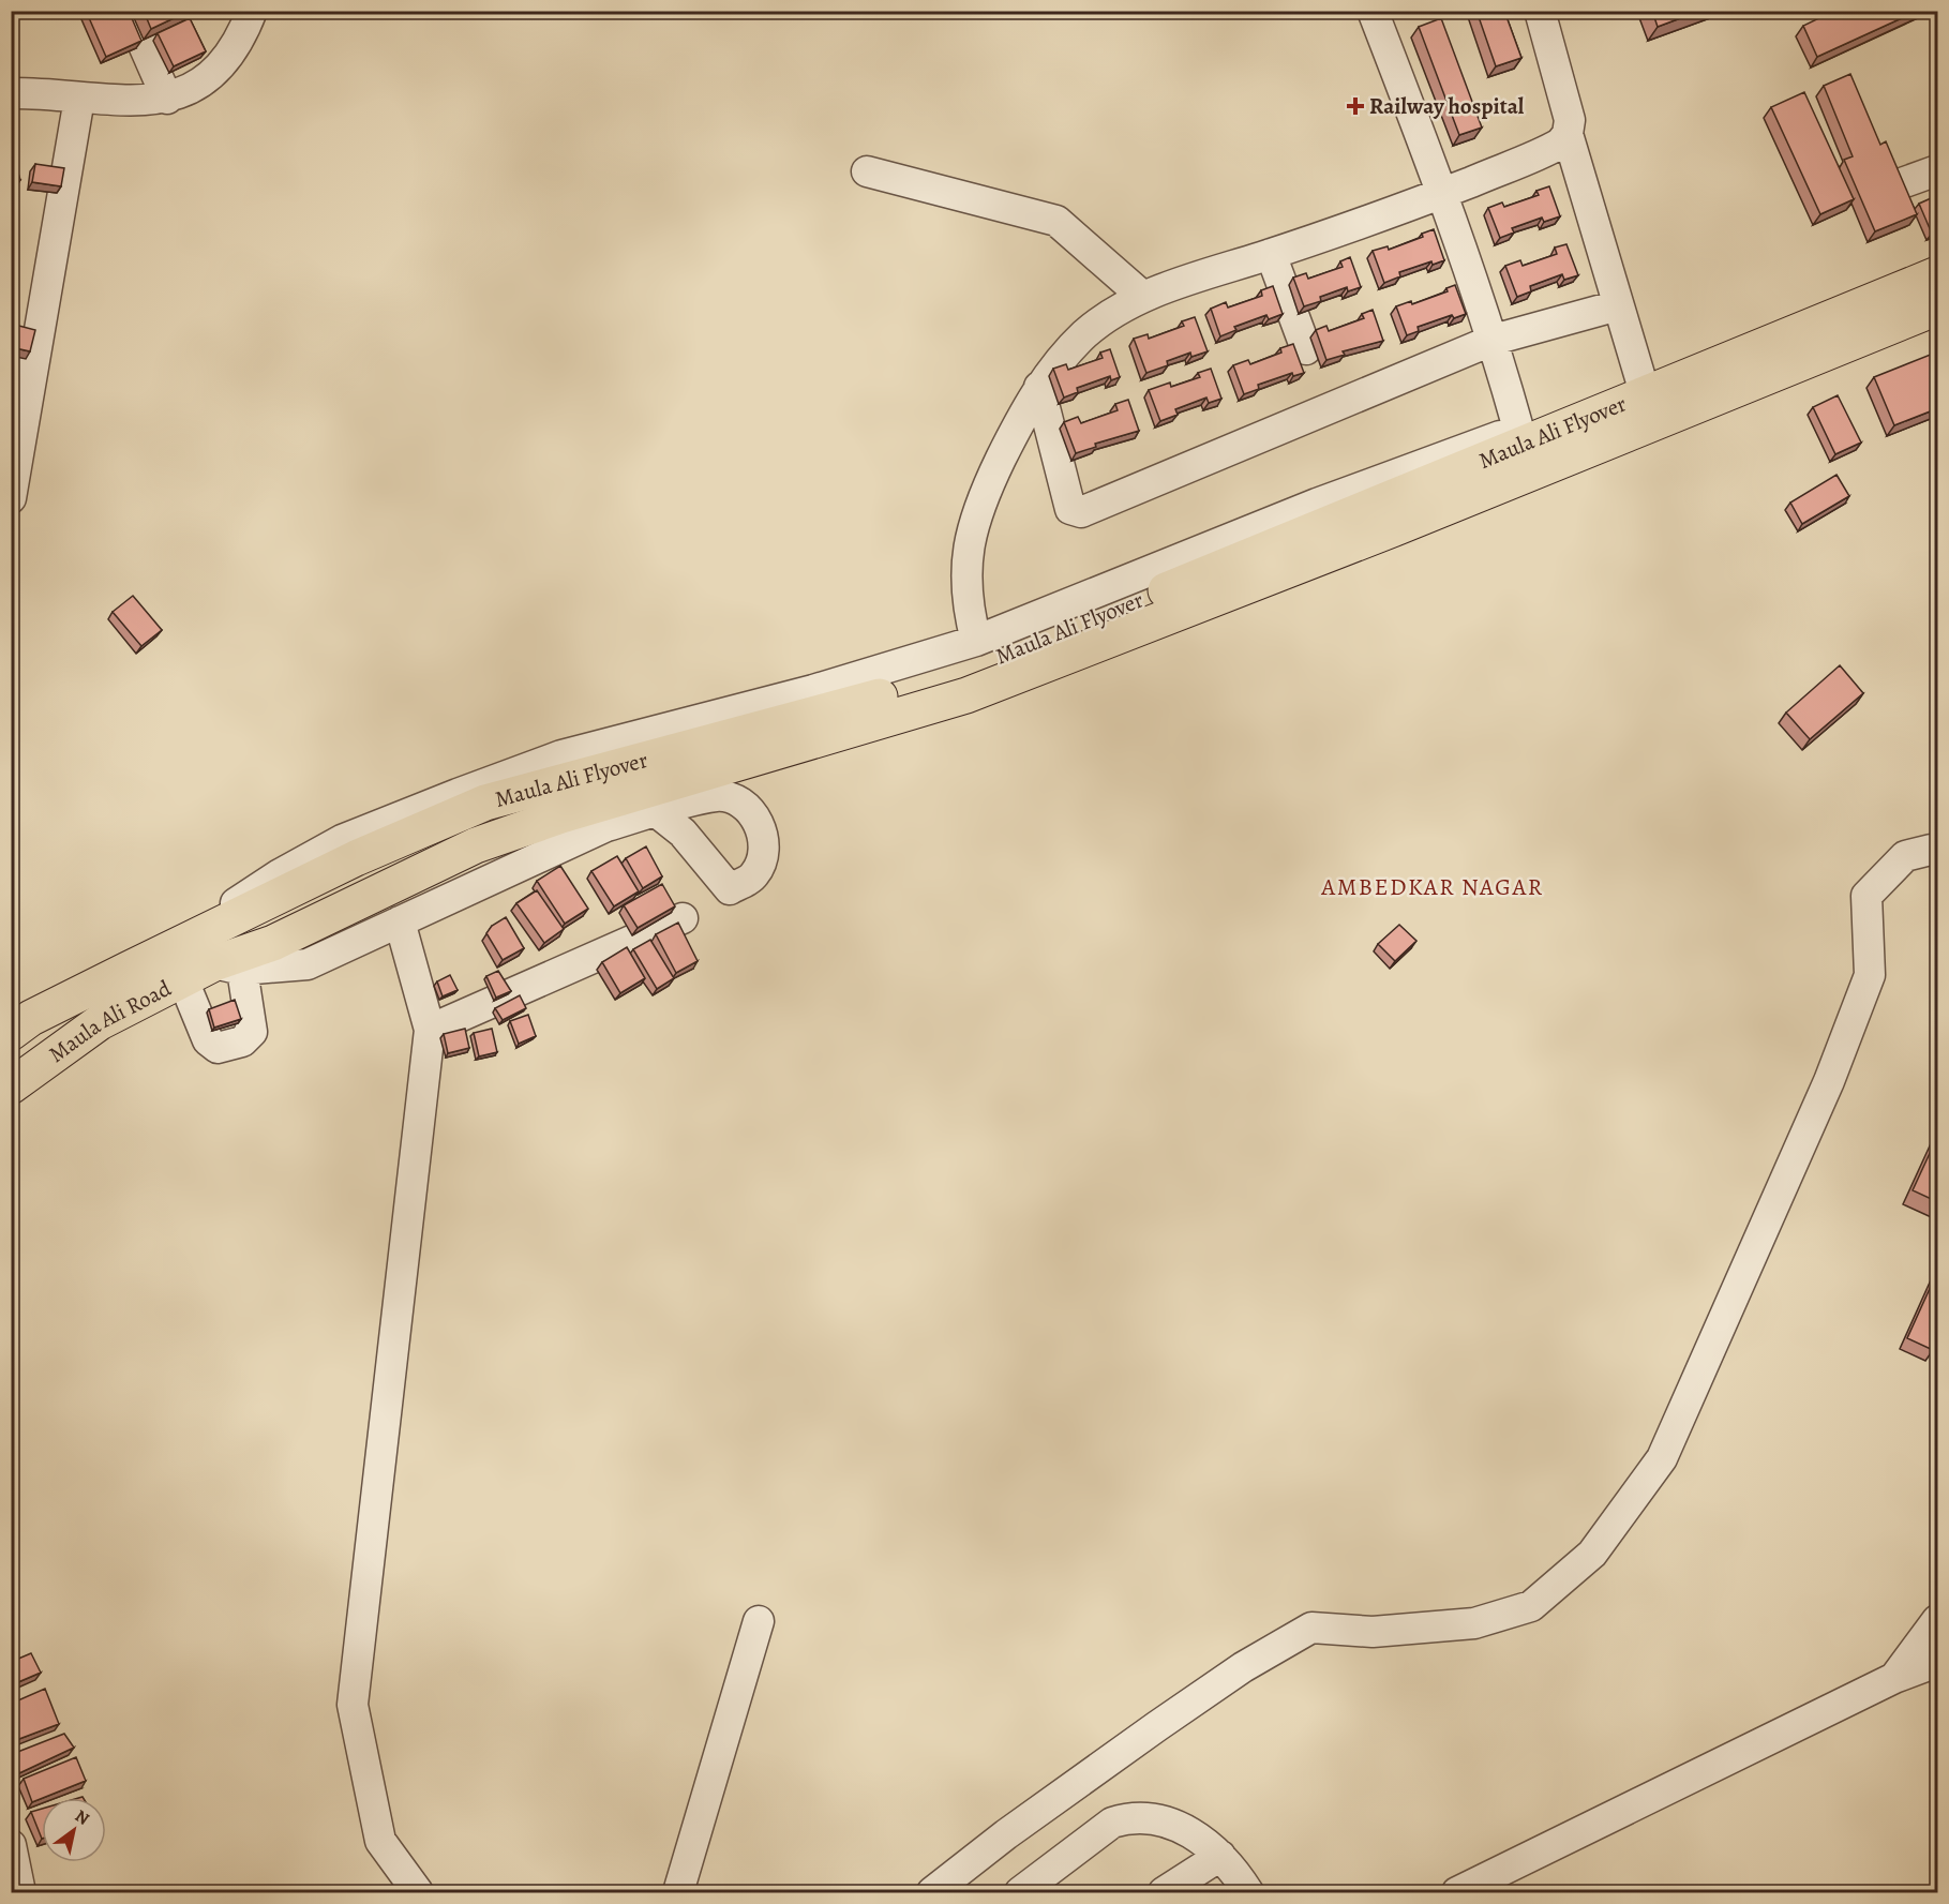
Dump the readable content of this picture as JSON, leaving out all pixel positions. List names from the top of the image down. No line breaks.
{"streets":{"main road":["Maula Ali Flyover","Maula Ali Road"]},"crossings":[["Maula Ali Flyover","Maula Ali Road"]],"districts":["AMBEDKAR NAGAR"],"places":{"health":["Railway hospital"]},"north":"top right"}
